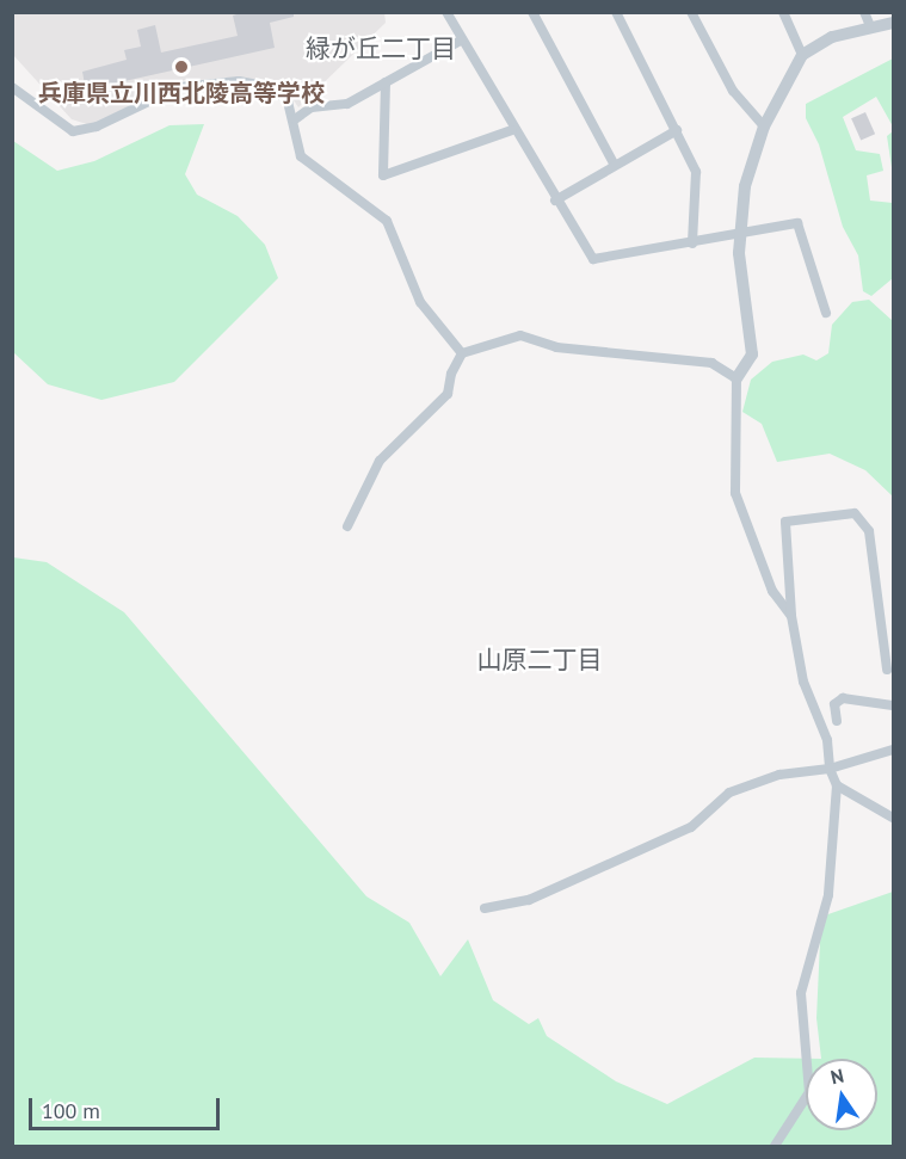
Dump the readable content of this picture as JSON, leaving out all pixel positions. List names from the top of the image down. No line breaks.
{"districts":["緑が丘二丁目","山原二丁目"],"places":["兵庫県立川西北陵高等学校"],"scale_bar":"100 m","north":"top"}
